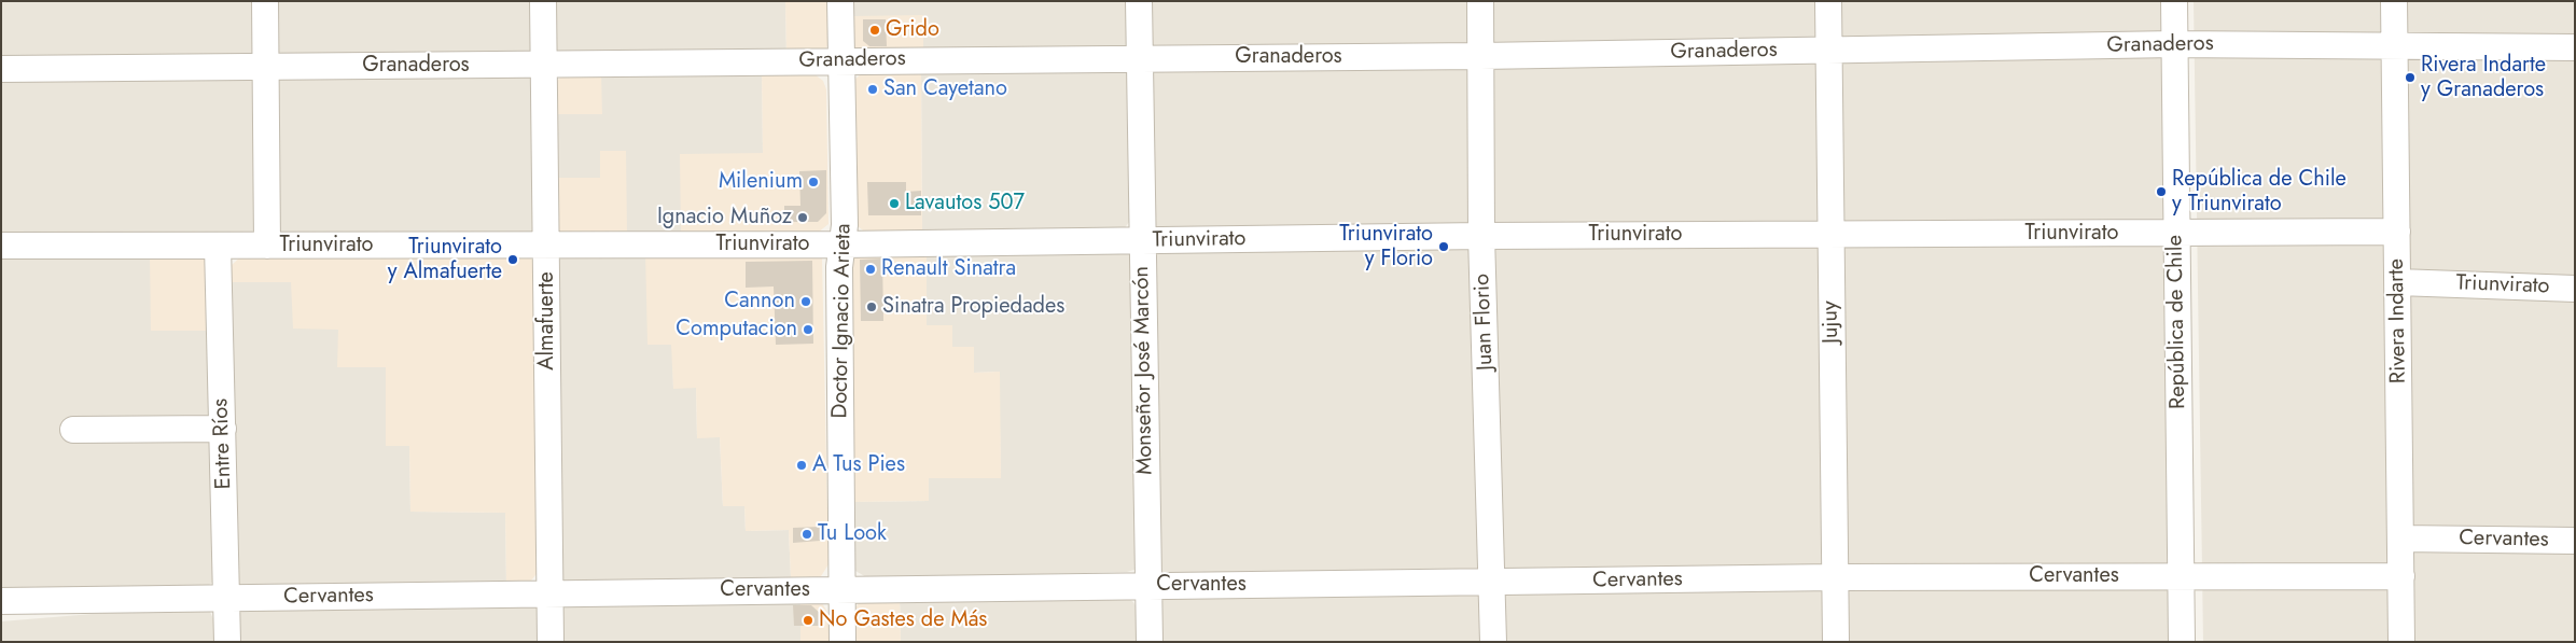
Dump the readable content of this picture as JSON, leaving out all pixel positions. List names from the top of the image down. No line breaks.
{"streets":{"street":["Granaderos","Triunvirato","Almafuerte","Doctor Ignacio Arieta","Rivera Indarte","Juan Florio","Jujuy","República de Chile","Monseñor José Marcón","Entre Ríos","Cervantes"]},"crossings":[["Granaderos","Almafuerte"],["Granaderos","Doctor Ignacio Arieta"],["Granaderos","Rivera Indarte"],["Granaderos","Juan Florio"],["Granaderos","Jujuy"],["Granaderos","República de Chile"],["Granaderos","Monseñor José Marcón"],["Triunvirato","Almafuerte"],["Triunvirato","Doctor Ignacio Arieta"],["Triunvirato","Rivera Indarte"],["Triunvirato","Juan Florio"],["Triunvirato","Jujuy"],["Triunvirato","República de Chile"],["Triunvirato","Monseñor José Marcón"],["Triunvirato","Entre Ríos"],["Almafuerte","Cervantes"],["Doctor Ignacio Arieta","Cervantes"],["Rivera Indarte","Cervantes"],["Juan Florio","Cervantes"],["Jujuy","Cervantes"],["República de Chile","Cervantes"],["Monseñor José Marcón","Cervantes"],["Entre Ríos","Cervantes"]],"places":["Grido","Rivera Indarte y Granaderos","San Cayetano","Milenium","República de Chile y Triunvirato","Lavautos 507","Ignacio Muñoz","Triunvirato y Florio","Triunvirato y Almafuerte","Renault Sinatra","Cannon","Sinatra Propiedades","Computacion","A Tus Pies","Tu Look","No Gastes de Más"]}
